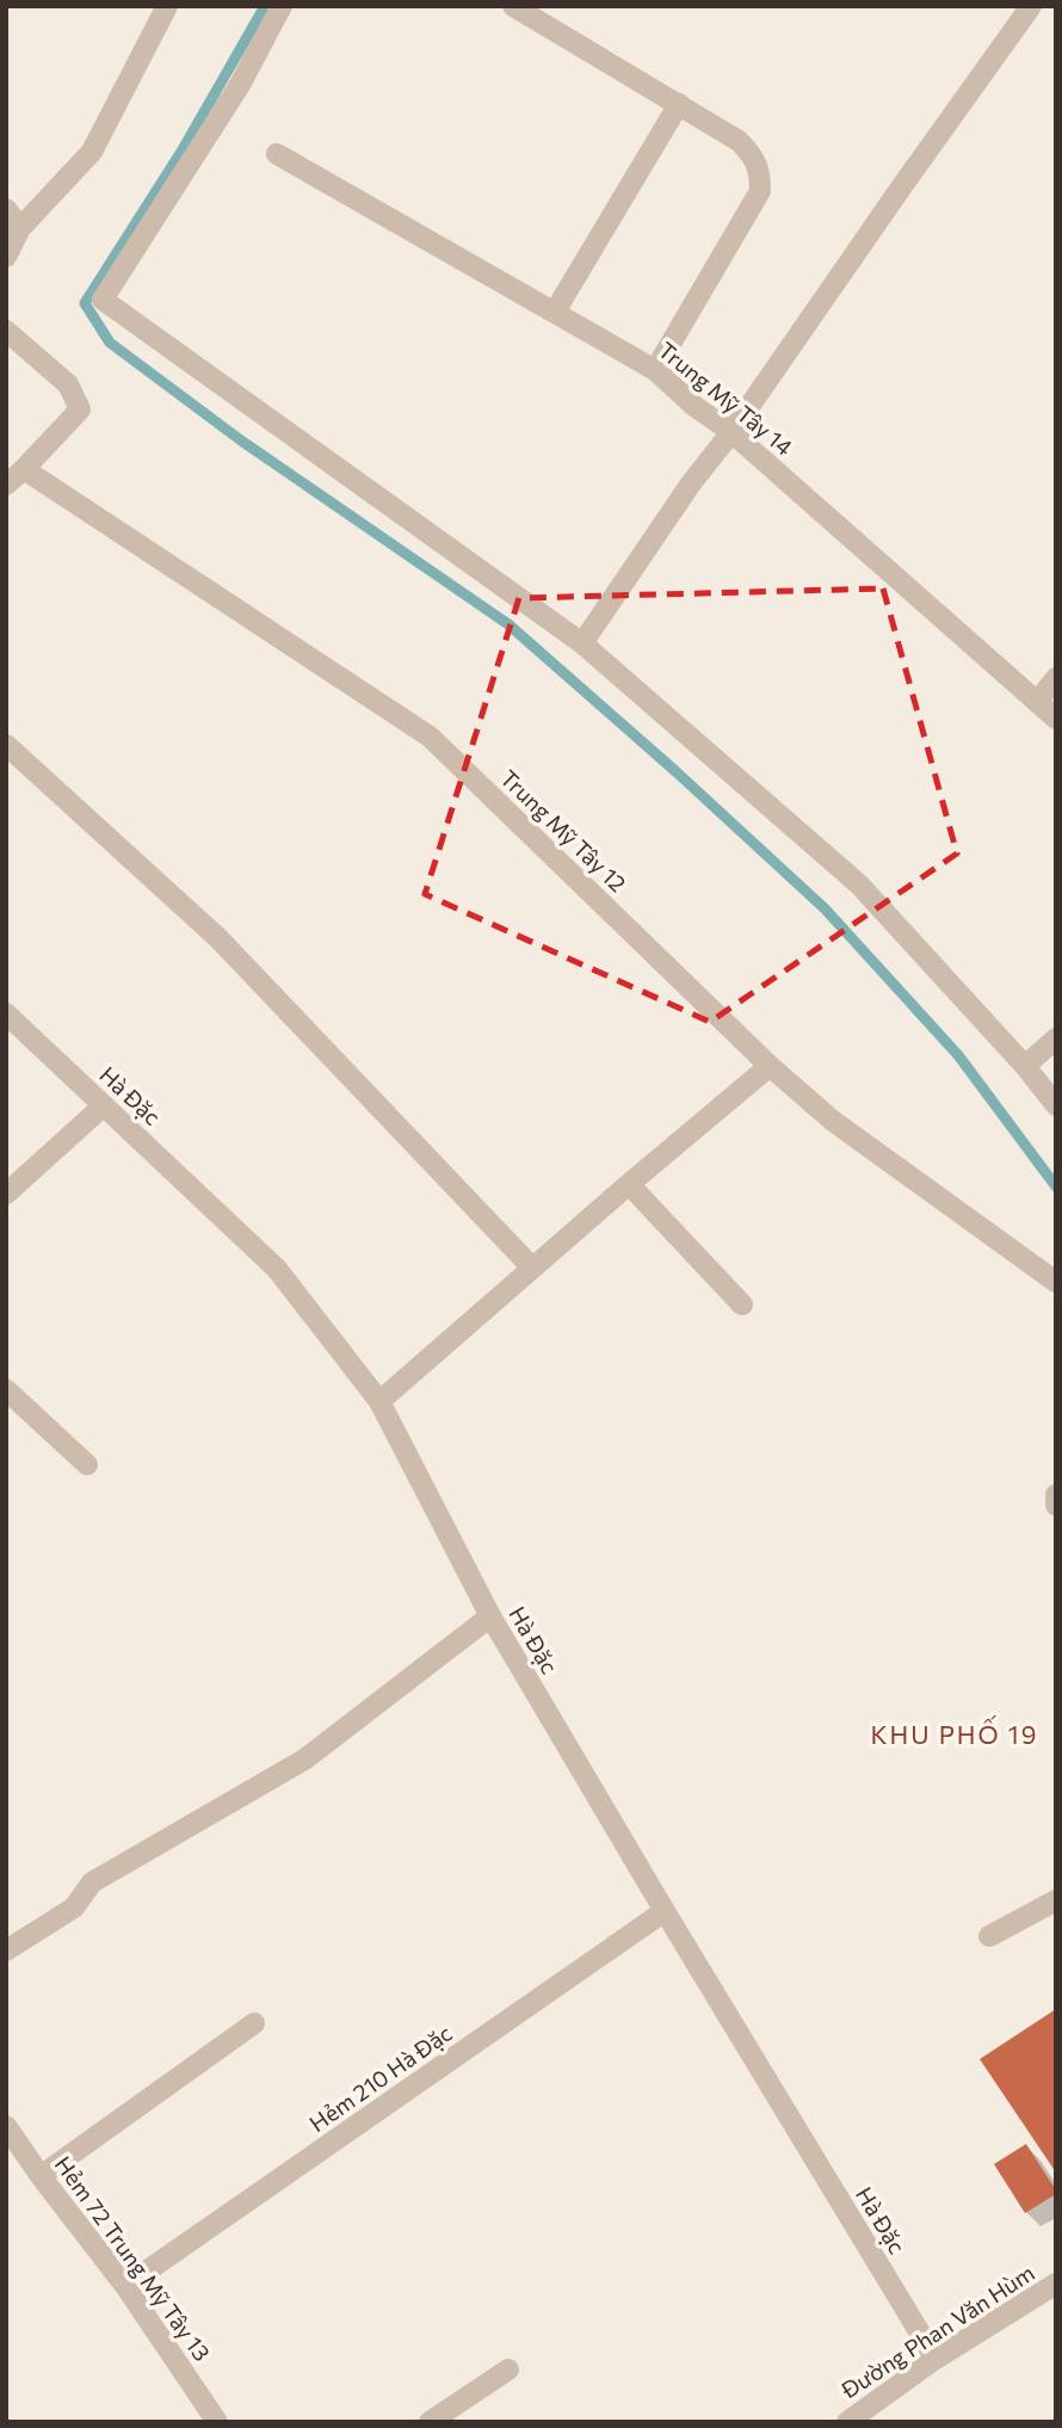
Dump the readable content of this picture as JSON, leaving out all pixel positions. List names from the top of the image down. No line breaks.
{"streets":{"street":["Trung Mỹ Tây 14","Trung Mỹ Tây 12","Hà Đặc","Hẻm 210 Hà Đặc","Hẻm 72 Trung Mỹ Tây 13","Đường Phan Văn Hùm"]},"crossings":[["Hà Đặc","Hẻm 210 Hà Đặc"],["Hà Đặc","Đường Phan Văn Hùm"],["Hẻm 210 Hà Đặc","Hẻm 72 Trung Mỹ Tây 13"]],"districts":["KHU PHỐ 19"]}
